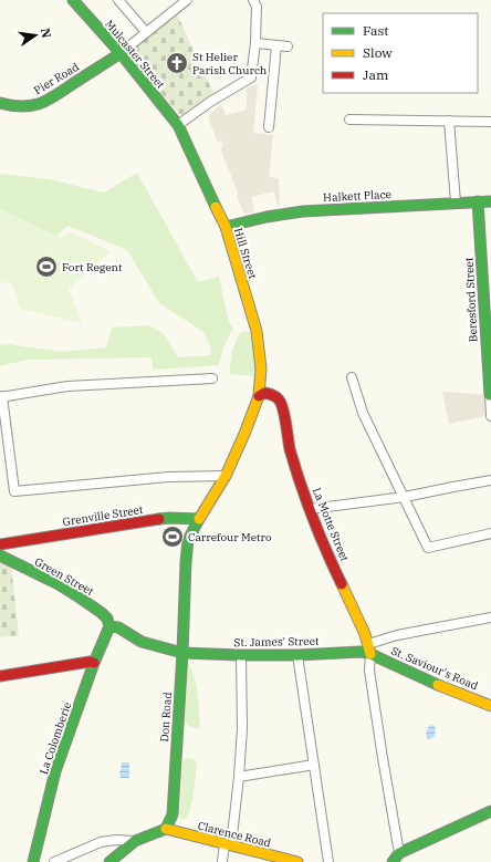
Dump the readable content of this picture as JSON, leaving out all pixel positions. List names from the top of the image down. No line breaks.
{"streets":{"main road":["Mulcaster Street","Pier Road","Halkett Place","Hill Street","Beresford Street","Grenville Street","La Motte Street","Green Street","St. James' Street","St. Saviour's Road","Don Road","La Colomberie","Clarence Road"]},"crossings":[["Mulcaster Street","Pier Road"],["Mulcaster Street","Hill Street"],["Halkett Place","Hill Street"],["Halkett Place","Beresford Street"],["Hill Street","La Motte Street"],["Grenville Street","Green Street"],["Grenville Street","Don Road"],["La Motte Street","St. James' Street"],["La Motte Street","St. Saviour's Road"],["Green Street","St. James' Street"],["Green Street","La Colomberie"],["St. James' Street","St. Saviour's Road"],["St. James' Street","Don Road"],["St. James' Street","La Colomberie"],["Don Road","Clarence Road"]],"places":{"church":["St Helier Parish Church"],"sports":["Fort Regent","Carrefour Metro"]},"legend":["Fast","Slow","Jam"],"north":"right"}
